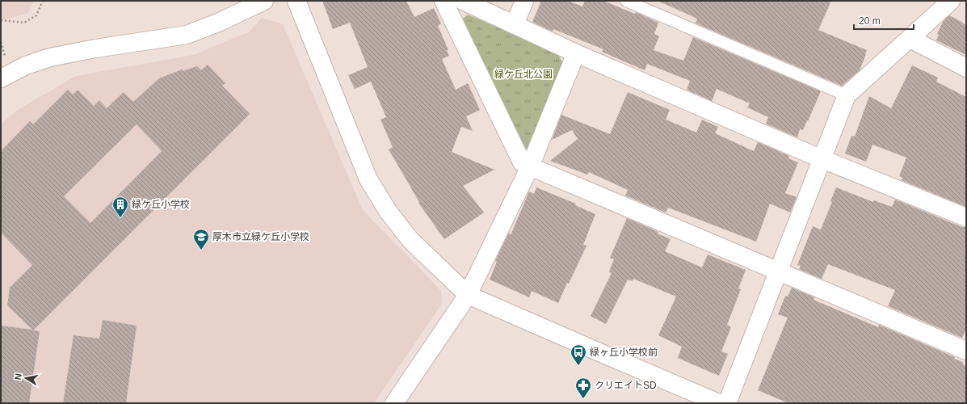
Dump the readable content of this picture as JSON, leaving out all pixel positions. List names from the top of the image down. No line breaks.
{"parks":["緑ケ丘北公園"],"places":{"building":["緑ケ丘小学校"],"school or university":["厚木市立緑ケ丘小学校"],"bus stop":["緑ヶ丘小学校前"],"pharmacy":["クリエイトSD"]},"scale_bar":"20 m","north":"left"}
